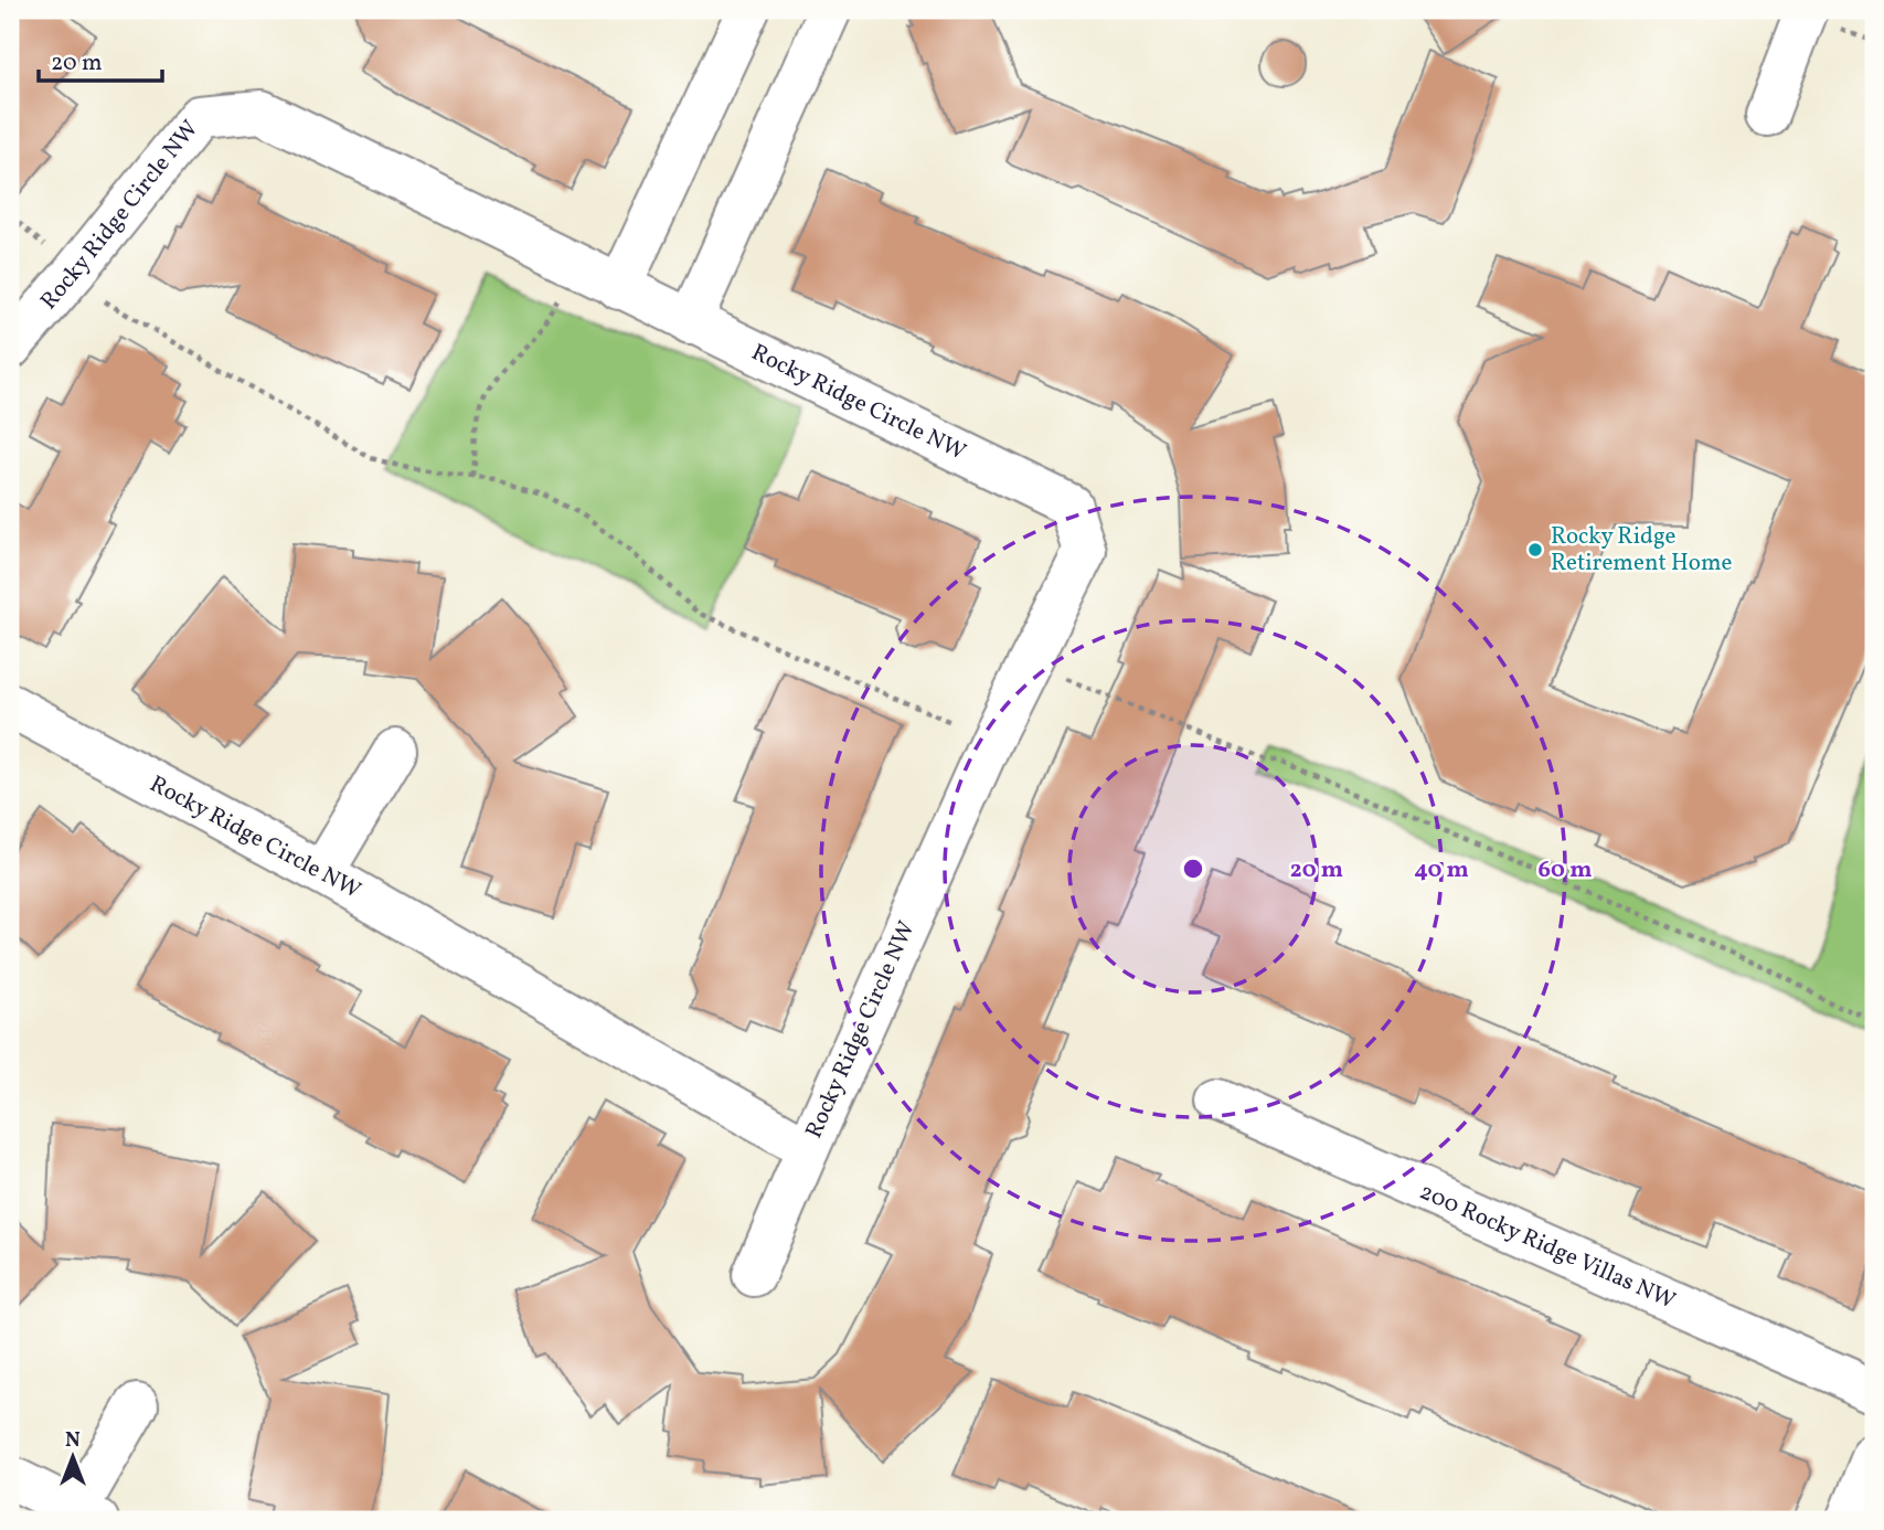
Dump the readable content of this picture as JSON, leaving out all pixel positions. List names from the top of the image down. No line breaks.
{"streets":{"street":["Rocky Ridge Circle NW","200 Rocky Ridge Villas NW"]},"places":["Rocky Ridge Retirement Home"],"scale_bar":"20 m","north":"top","rings":["20 m","40 m","60 m"]}
